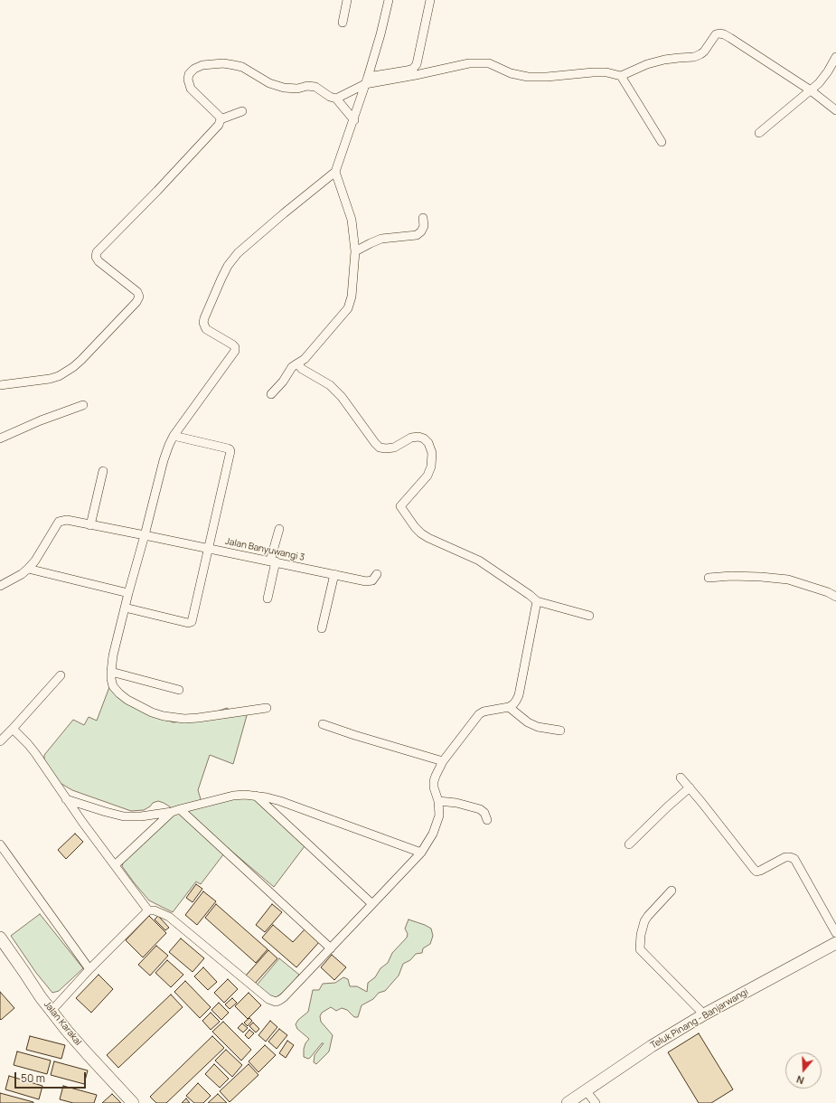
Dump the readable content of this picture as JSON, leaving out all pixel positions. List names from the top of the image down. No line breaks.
{"streets":{"main road":["Teluk Pinang - Banjarwangi","Jalan Karakal"],"street":["Jalan Banyuwangi 3"]},"scale_bar":"50 m","north":"bottom"}
